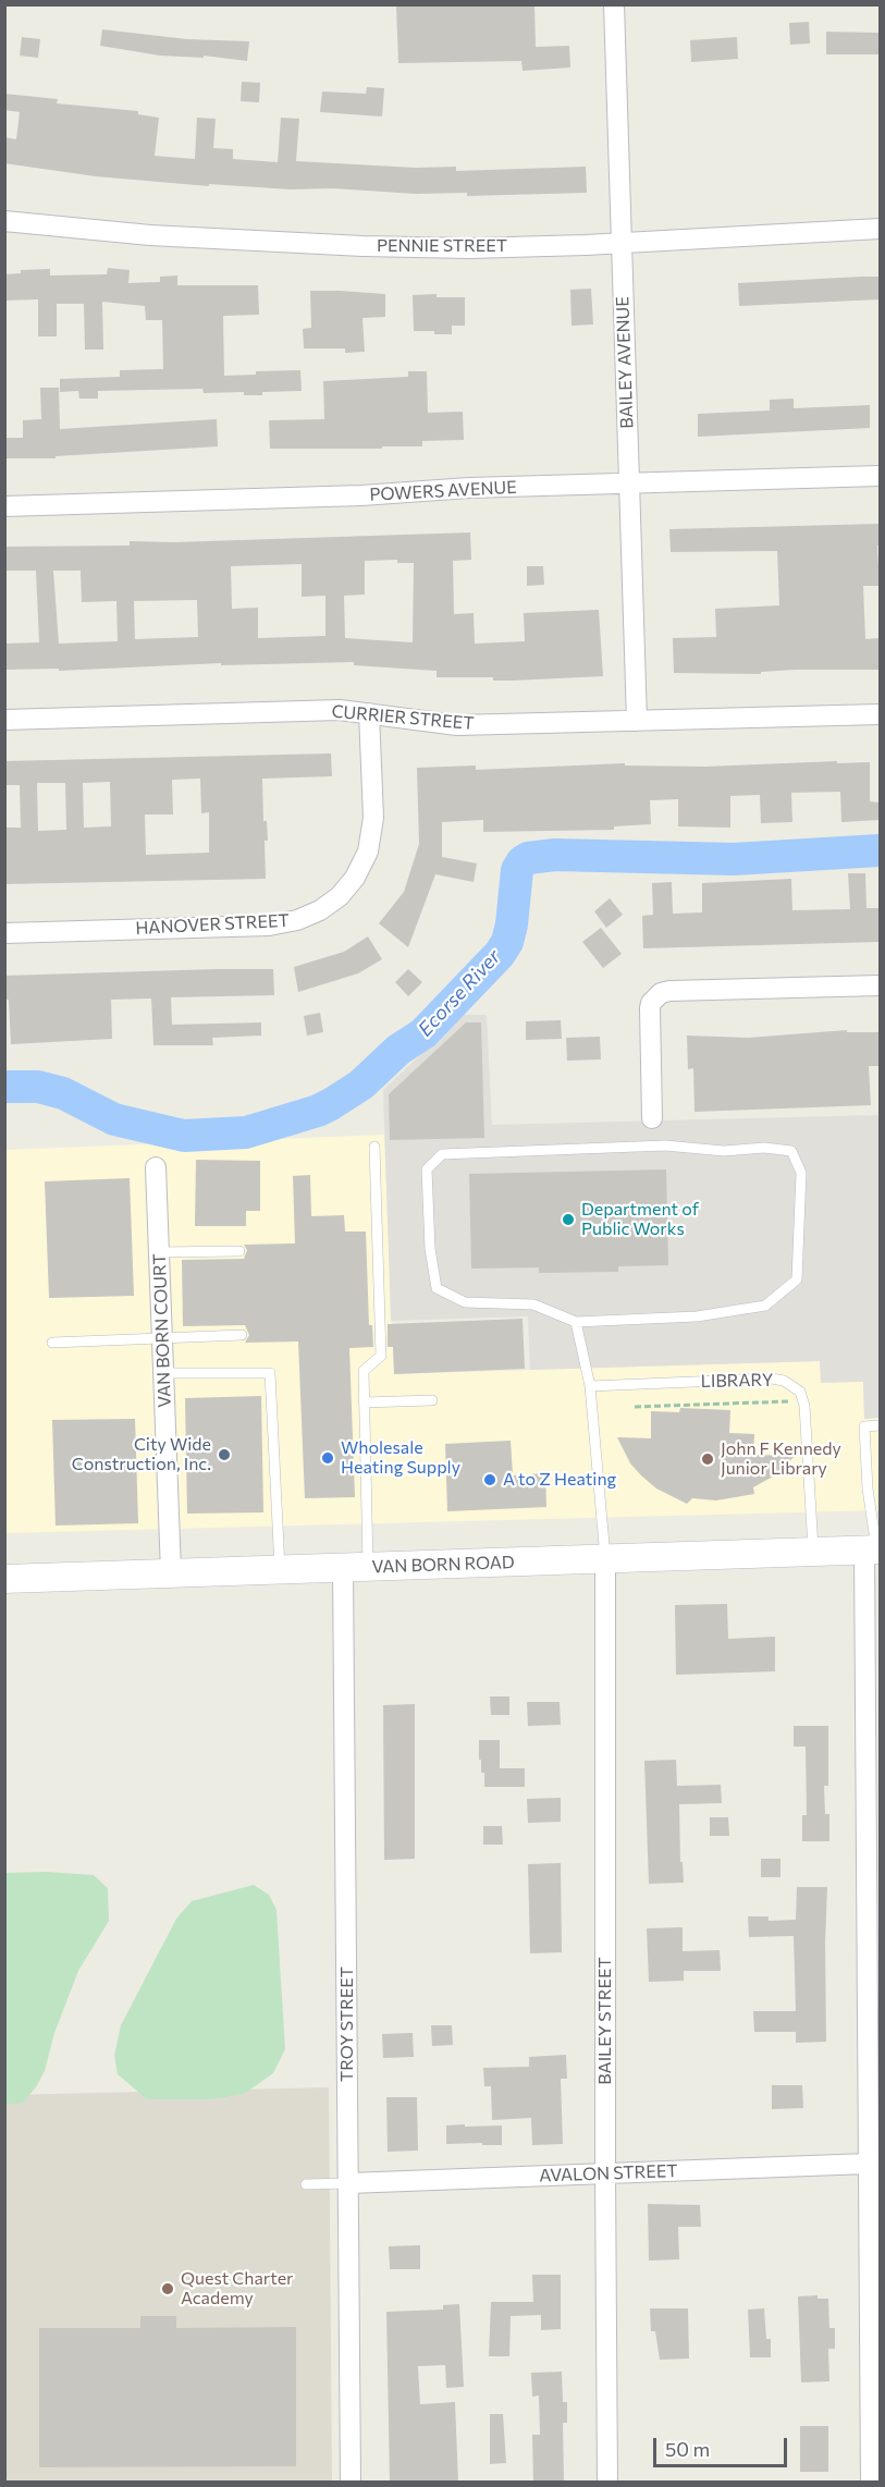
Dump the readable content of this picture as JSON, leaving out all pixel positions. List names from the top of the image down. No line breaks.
{"streets":{"main road":["VAN BORN ROAD"],"street":["PENNIE STREET","BAILEY AVENUE","POWERS AVENUE","CURRIER STREET","HANOVER STREET","VAN BORN COURT","BAILEY STREET","TROY STREET","AVALON STREET"],"lane":["LIBRARY"]},"crossings":[["PENNIE STREET","BAILEY AVENUE"],["BAILEY AVENUE","POWERS AVENUE"],["BAILEY AVENUE","CURRIER STREET"],["CURRIER STREET","HANOVER STREET"],["VAN BORN COURT","VAN BORN ROAD"],["LIBRARY","VAN BORN ROAD"],["VAN BORN ROAD","BAILEY STREET"],["VAN BORN ROAD","TROY STREET"],["BAILEY STREET","AVALON STREET"],["TROY STREET","AVALON STREET"]],"water":["Ecorse River"],"places":["Department of Public Works","City Wide Construction, Inc.","Wholesale Heating Supply","John F Kennedy Junior Library","A to Z Heating","Quest Charter Academy"],"scale_bar":"50 m"}
